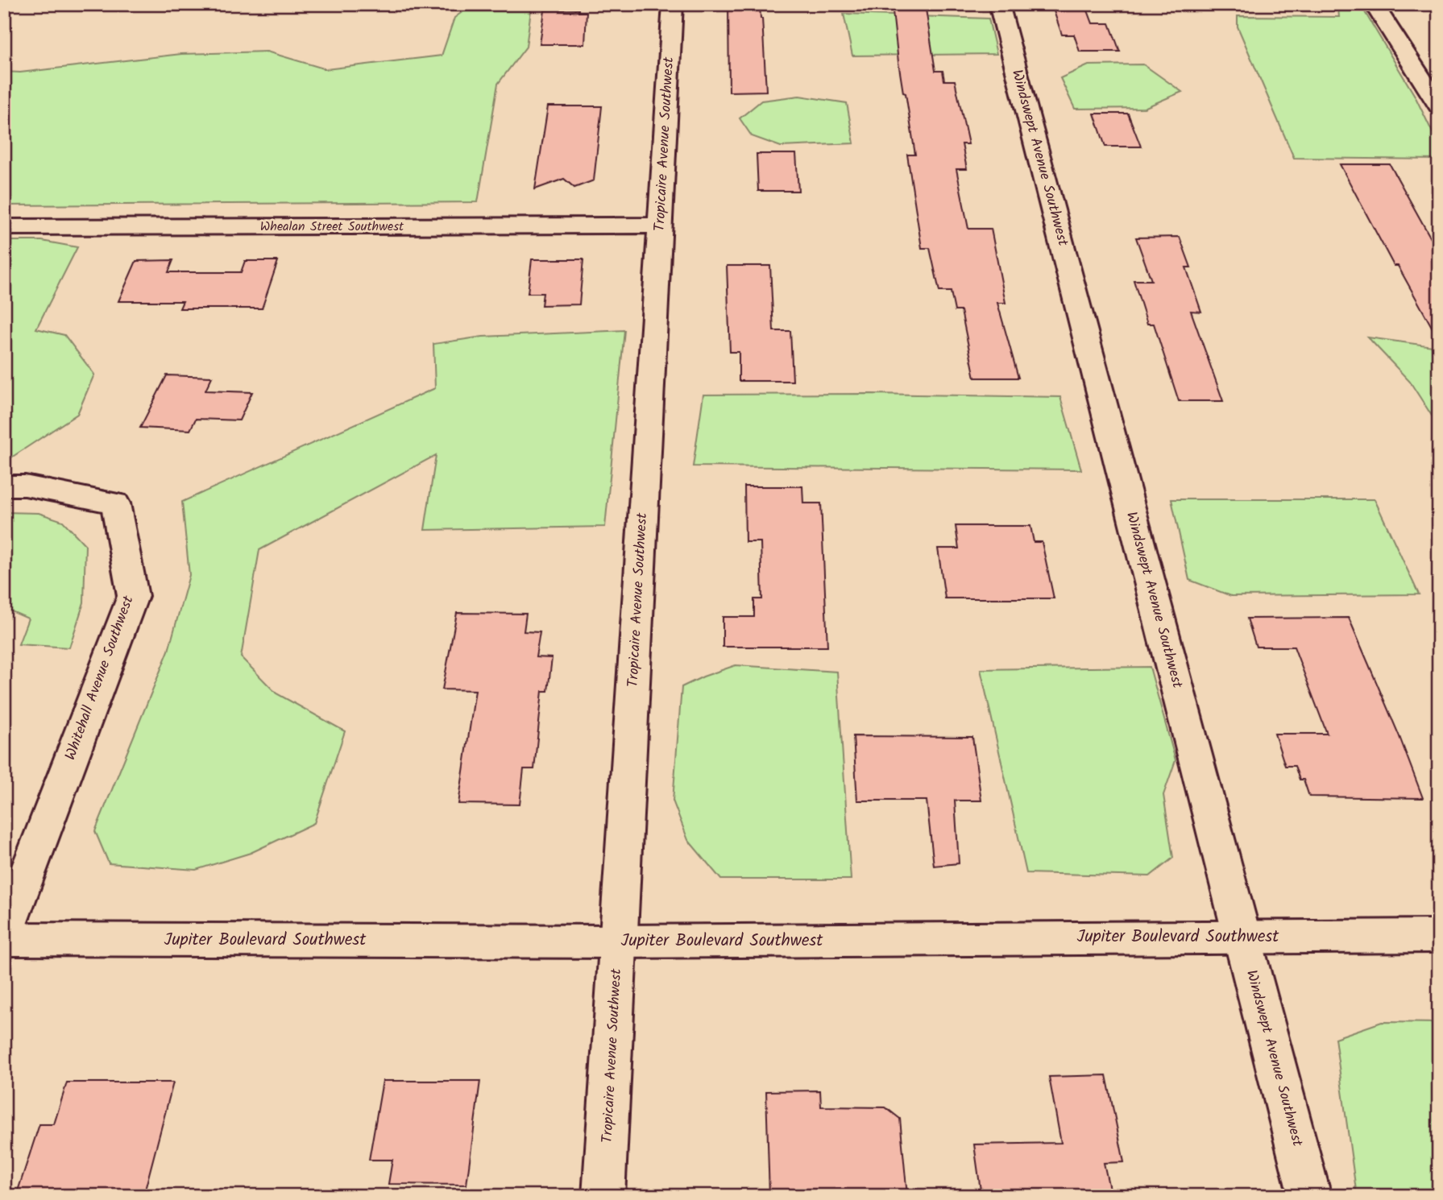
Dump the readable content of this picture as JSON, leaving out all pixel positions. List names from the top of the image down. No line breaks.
{"streets":{"street":["Tropicaire Avenue Southwest","Windswept Avenue Southwest","Whealan Street Southwest","Whitehall Avenue Southwest","Jupiter Boulevard Southwest"]},"crossings":[["Tropicaire Avenue Southwest","Whealan Street Southwest"],["Tropicaire Avenue Southwest","Jupiter Boulevard Southwest"],["Windswept Avenue Southwest","Jupiter Boulevard Southwest"]]}
